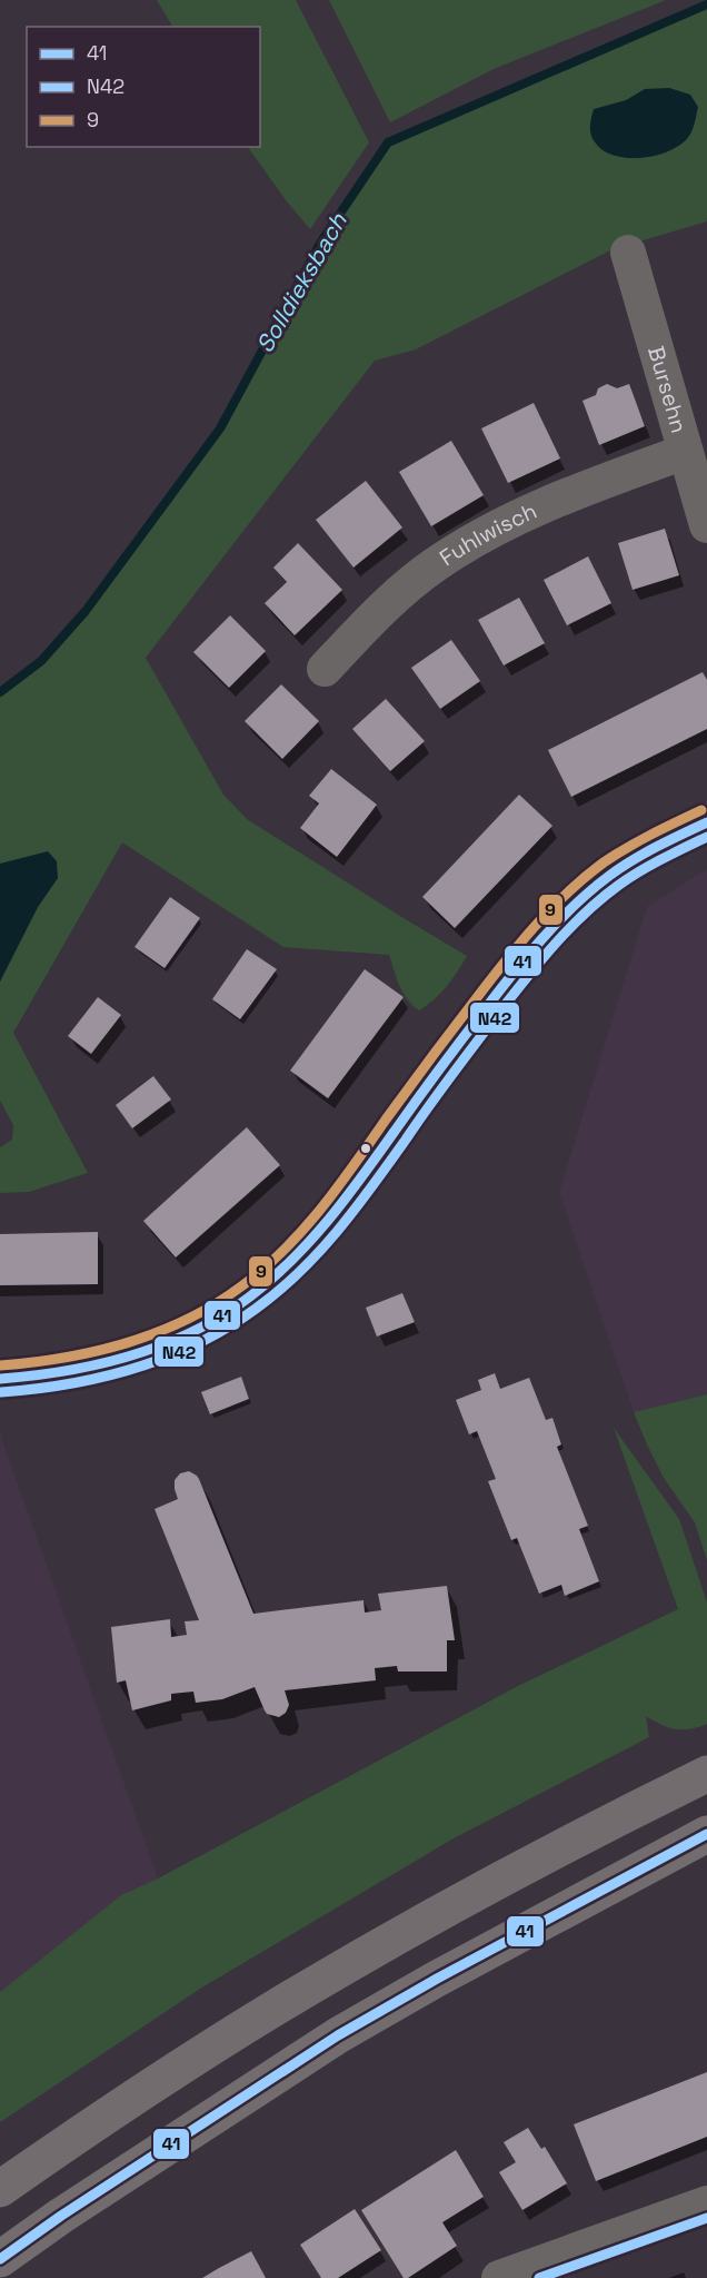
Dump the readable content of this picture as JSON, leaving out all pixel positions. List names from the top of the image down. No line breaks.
{"streets":{"street":["Bursehn","Fuhlwisch"]},"crossings":[["Bursehn","Fuhlwisch"]],"water":["Solldieksbach"],"lines":["transit line 9","transit line 41","transit line N42"],"legend":["41","N42","9"]}
